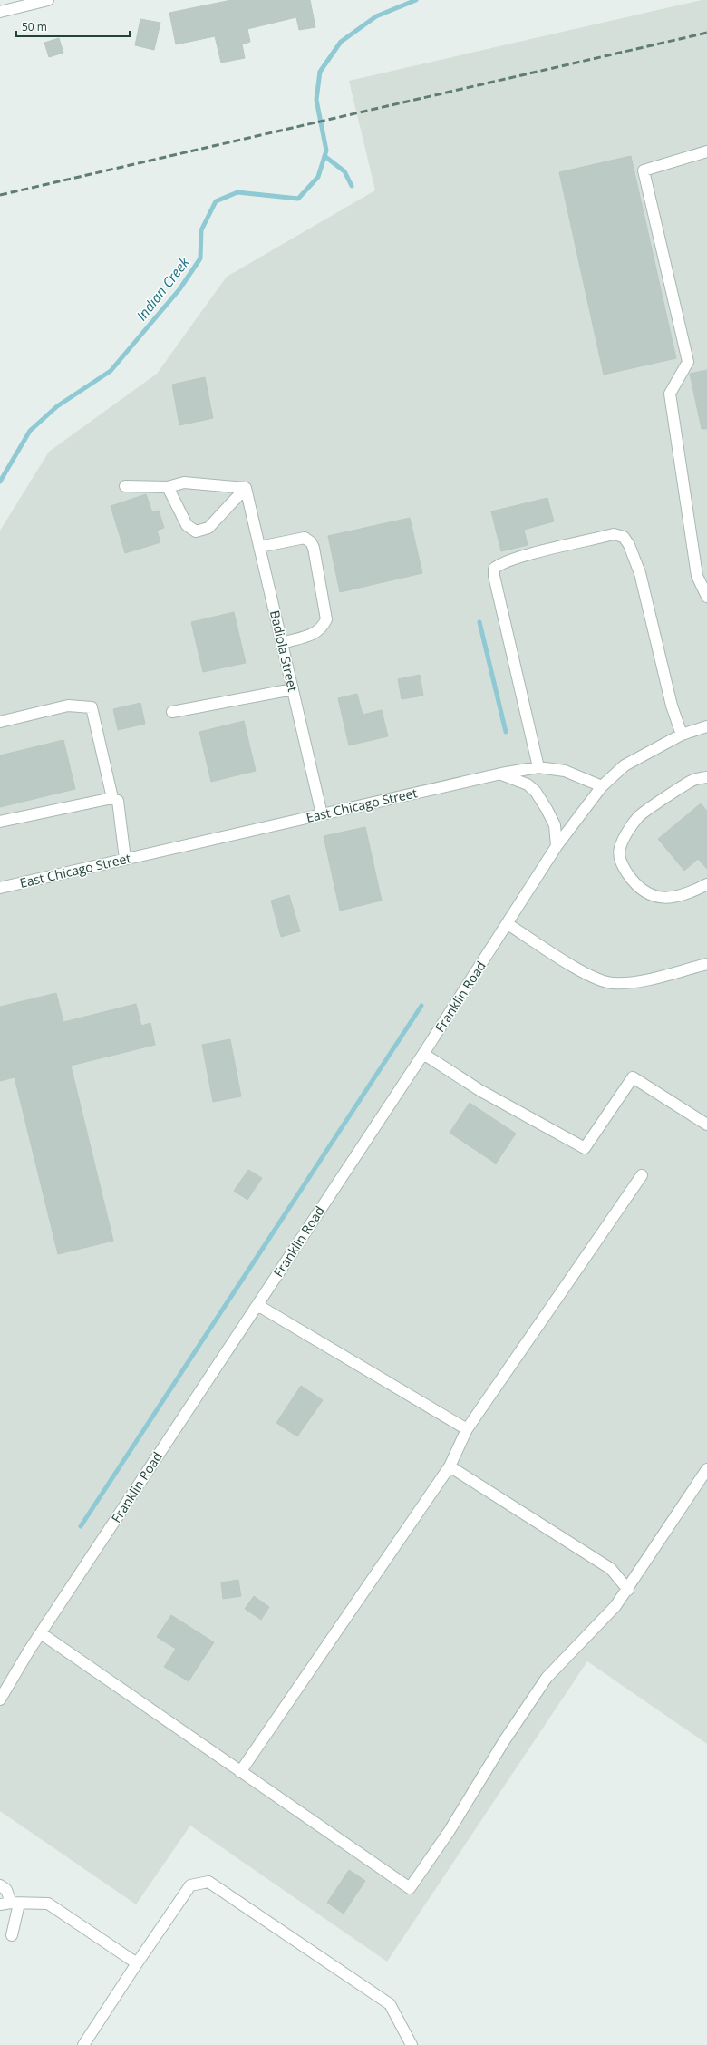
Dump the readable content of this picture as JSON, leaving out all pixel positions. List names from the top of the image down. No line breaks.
{"streets":{"street":["Badiola Street","East Chicago Street","Franklin Road"]},"crossings":[["Badiola Street","East Chicago Street"],["East Chicago Street","Franklin Road"]],"water":["Indian Creek"],"scale_bar":"50 m"}
